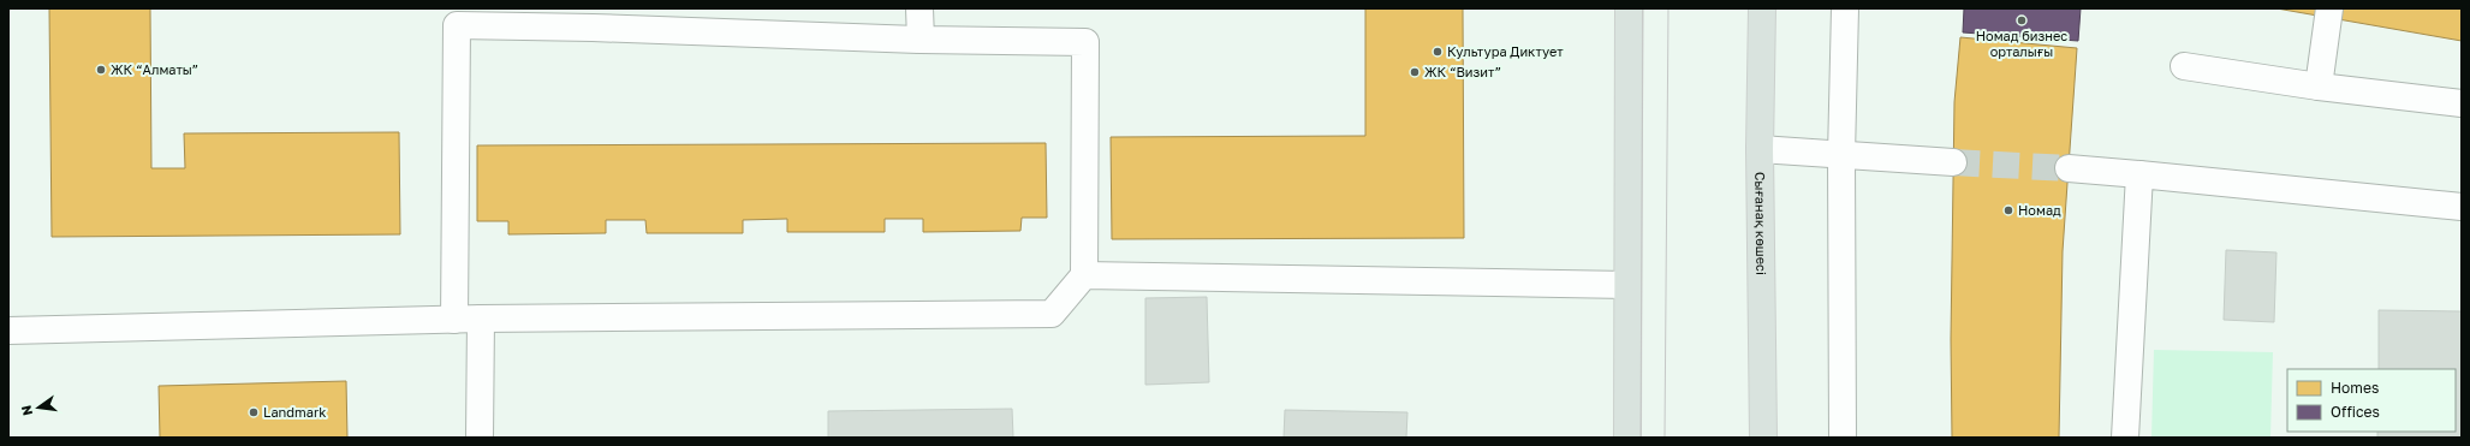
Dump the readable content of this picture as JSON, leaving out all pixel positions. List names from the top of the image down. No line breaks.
{"streets":{"main road":["Сығанақ көшесі"]},"places":["Номад бизнес орталығы","Культура Диктует","ЖК “Алматы”","ЖК “Визит”","Номад","Landmark"],"legend":["Homes","Offices"],"north":"left"}
